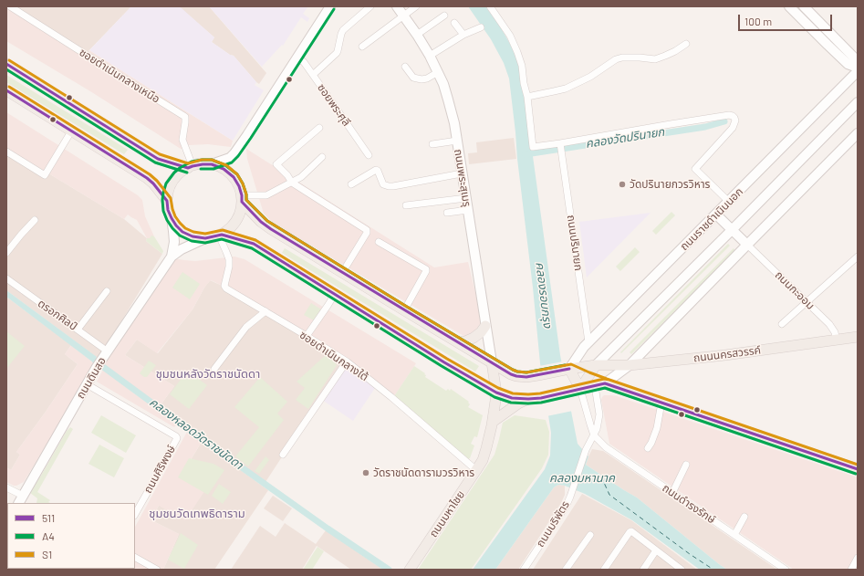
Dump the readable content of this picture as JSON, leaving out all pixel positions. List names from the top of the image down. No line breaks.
{"streets":{"main road":["ถนนพระสุเมรุ","ถนนราชดำเนินนอก","ถนนนครสวรรค์","ถนนดินสอ","ถนนมหาไชย"],"street":["ซอยดำเนินกลางเหนือ","ซอยพระศุลี","ถนนปรินายก","ถนนกะออม","ตรอกศิลป์","ซอยดำเนินกลางใต้","ถนนศิริพงษ์","ถนนดำรงรักษ์","ถนนบริพัตร"]},"crossings":[["ซอยดำเนินกลางเหนือ","ถนนนครสวรรค์"],["ซอยดำเนินกลางเหนือ","ซอยดำเนินกลางใต้"],["ซอยดำเนินกลางเหนือ","ถนนดินสอ"],["ถนนพระสุเมรุ","ถนนนครสวรรค์"],["ถนนพระสุเมรุ","ถนนมหาไชย"],["ถนนราชดำเนินนอก","ถนนปรินายก"],["ถนนราชดำเนินนอก","ถนนนครสวรรค์"],["ถนนกะออม","ถนนนครสวรรค์"],["ตรอกศิลป์","ถนนดินสอ"],["ถนนนครสวรรค์","ซอยดำเนินกลางใต้"],["ถนนนครสวรรค์","ถนนดินสอ"],["ถนนนครสวรรค์","ถนนมหาไชย"],["ซอยดำเนินกลางใต้","ถนนดินสอ"],["ซอยดำเนินกลางใต้","ถนนมหาไชย"],["ถนนดินสอ","ถนนศิริพงษ์"],["ถนนดำรงรักษ์","ถนนบริพัตร"]],"districts":["ชุมชนหลังวัดราชนัดดา","ชุมชนวัดเทพธิดาราม"],"water":["คลองวัดปรินายก","คลองรอบกรุง","คลองหลอดวัดราชนัดดา","คลองมหานาค"],"places":["วัดปรินายกวรวิหาร","วัดราชนัดดารามวรวิหาร"],"lines":["transit line A4","transit line S1","transit line 511"],"legend":["511","A4","S1"],"scale_bar":"100 m"}
